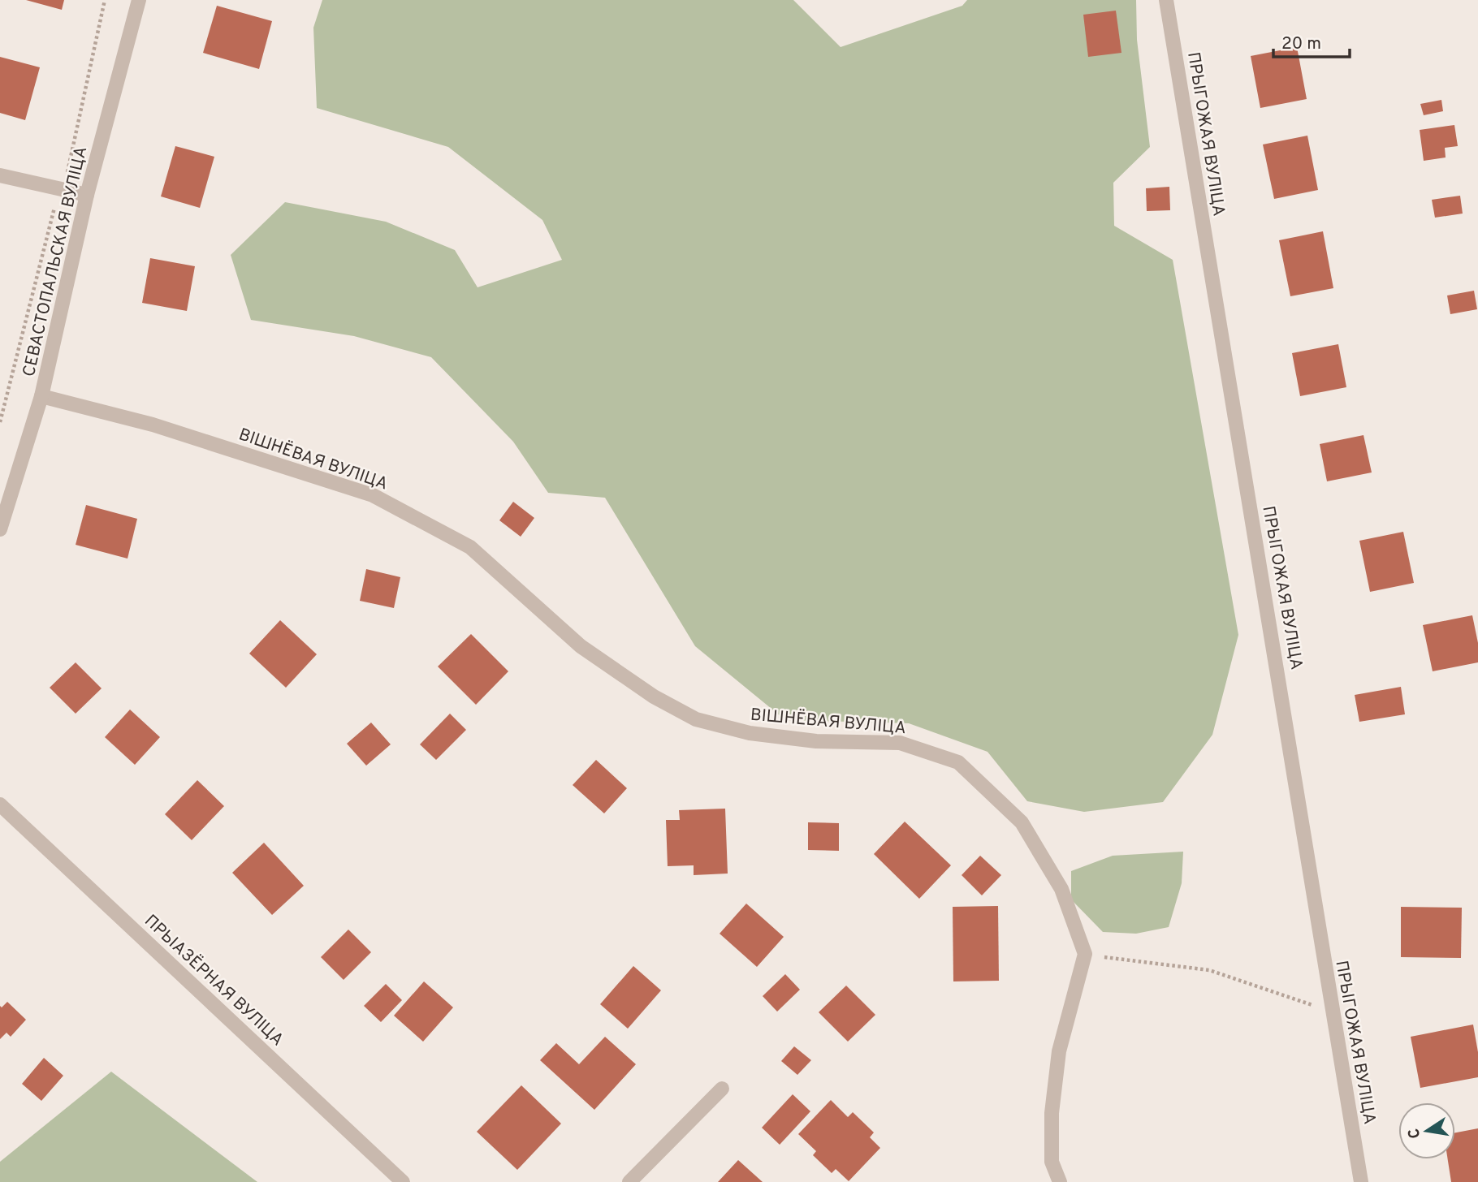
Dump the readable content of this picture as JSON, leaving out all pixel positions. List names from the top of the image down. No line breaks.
{"streets":{"street":["ПРЫГОЖАЯ ВУЛІЦА","СЕВАСТОПАЛЬСКАЯ ВУЛІЦА","ВІШНЁВАЯ ВУЛІЦА","ПРЫАЗЁРНАЯ ВУЛІЦА"]},"crossings":[["СЕВАСТОПАЛЬСКАЯ ВУЛІЦА","ВІШНЁВАЯ ВУЛІЦА"]],"scale_bar":"20 m","north":"left"}
